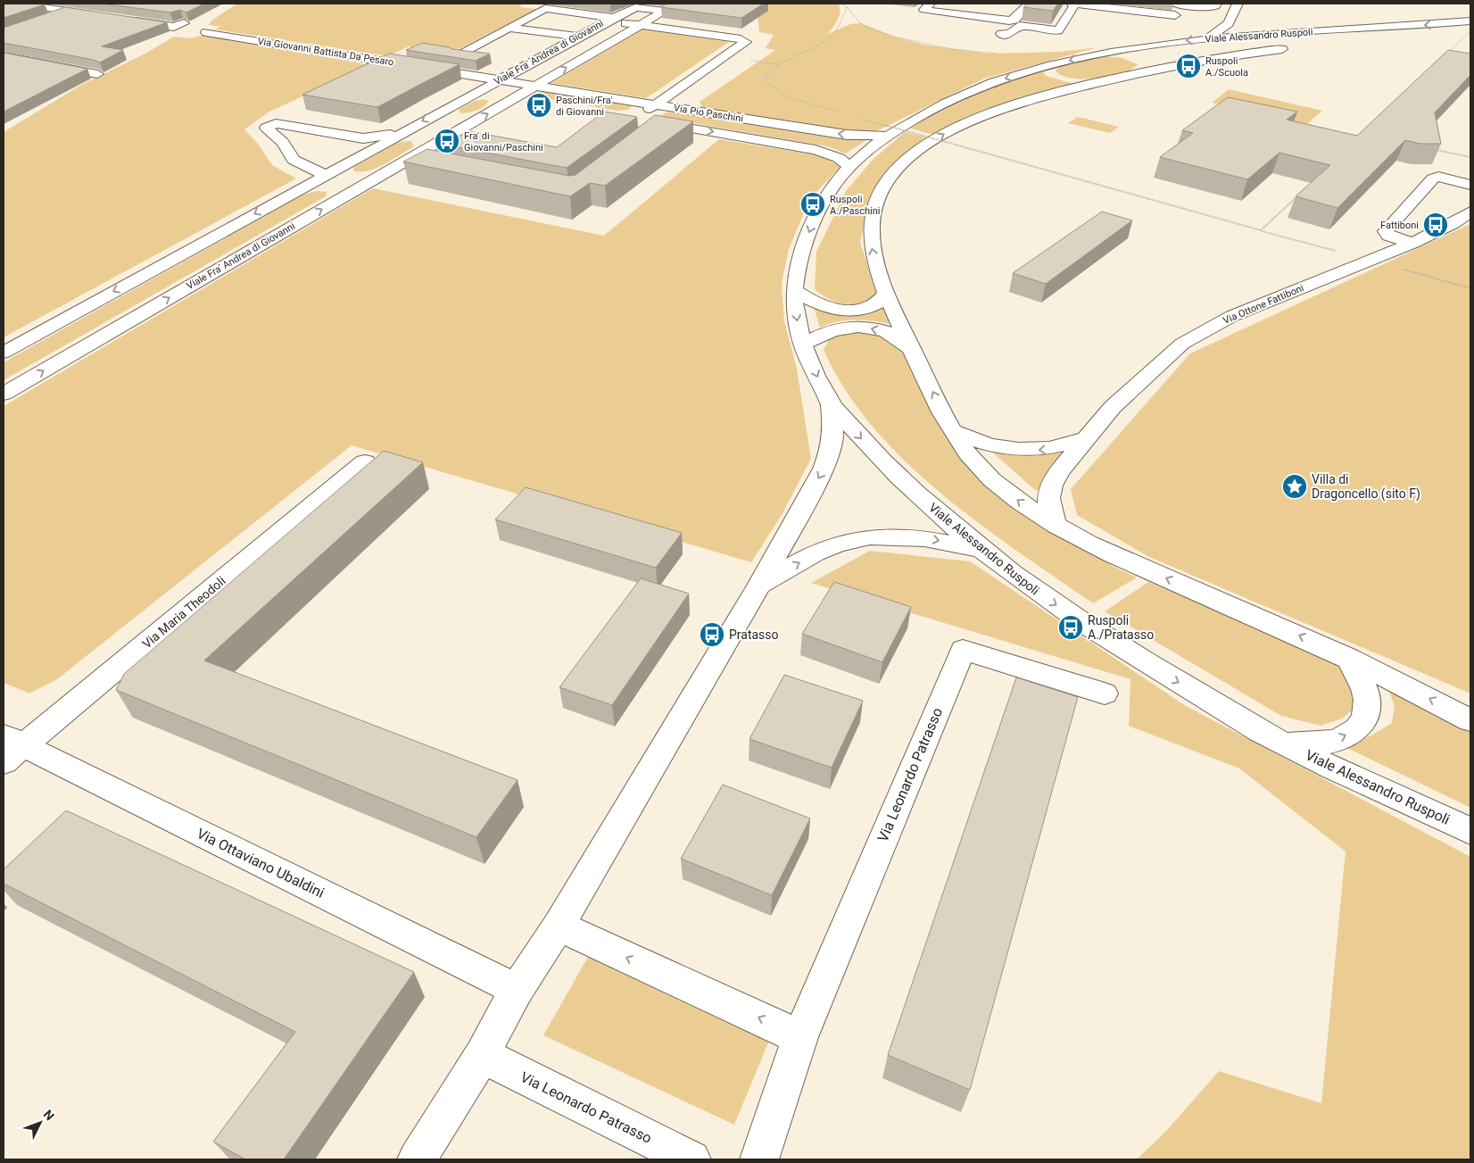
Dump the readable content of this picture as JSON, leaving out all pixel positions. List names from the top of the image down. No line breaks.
{"streets":{"street":["Viale Alessandro Ruspoli","Via Giovanni Battista Da Pesaro","Viale Fra' Andrea di Giovanni","Via Pio Paschini","Via Ottone Fattiboni","Via Maria Theodoli","Via Leonardo Patrasso","Via Ottaviano Ubaldini"]},"crossings":[["Viale Alessandro Ruspoli","Via Pio Paschini"],["Viale Alessandro Ruspoli","Via Ottone Fattiboni"],["Via Giovanni Battista Da Pesaro","Viale Fra' Andrea di Giovanni"],["Via Giovanni Battista Da Pesaro","Via Pio Paschini"],["Viale Fra' Andrea di Giovanni","Via Pio Paschini"],["Via Maria Theodoli","Via Ottaviano Ubaldini"]],"places":{"bus stop":["Ruspoli A./Scuola","Paschini/Fra' di Giovanni","Fra' di Giovanni/Paschini","Ruspoli A./Paschini","Fattiboni","Ruspoli A./Pratasso","Pratasso"],"place":["Villa di Dragoncello (sito F)"]},"north":"top right"}
